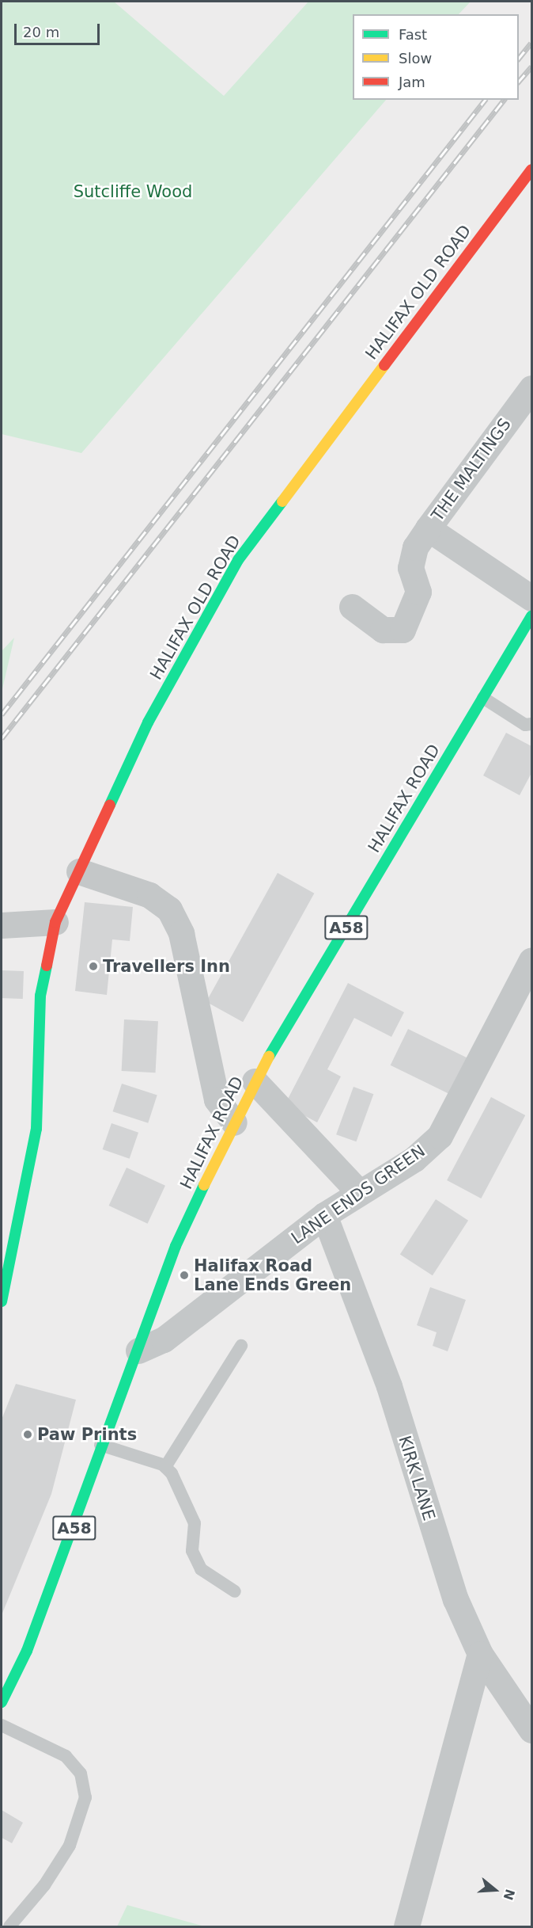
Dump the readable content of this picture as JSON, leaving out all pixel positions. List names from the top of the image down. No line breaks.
{"streets":{"main road":["HALIFAX OLD ROAD","HALIFAX ROAD","A58"],"street":["THE MALTINGS","LANE ENDS GREEN","KIRK LANE"]},"crossings":[["HALIFAX ROAD","LANE ENDS GREEN"],["LANE ENDS GREEN","KIRK LANE"]],"parks":["Sutcliffe Wood"],"places":["Travellers Inn","Halifax Road Lane Ends Green","Paw Prints"],"legend":["Fast","Slow","Jam"],"scale_bar":"20 m","north":"right"}
